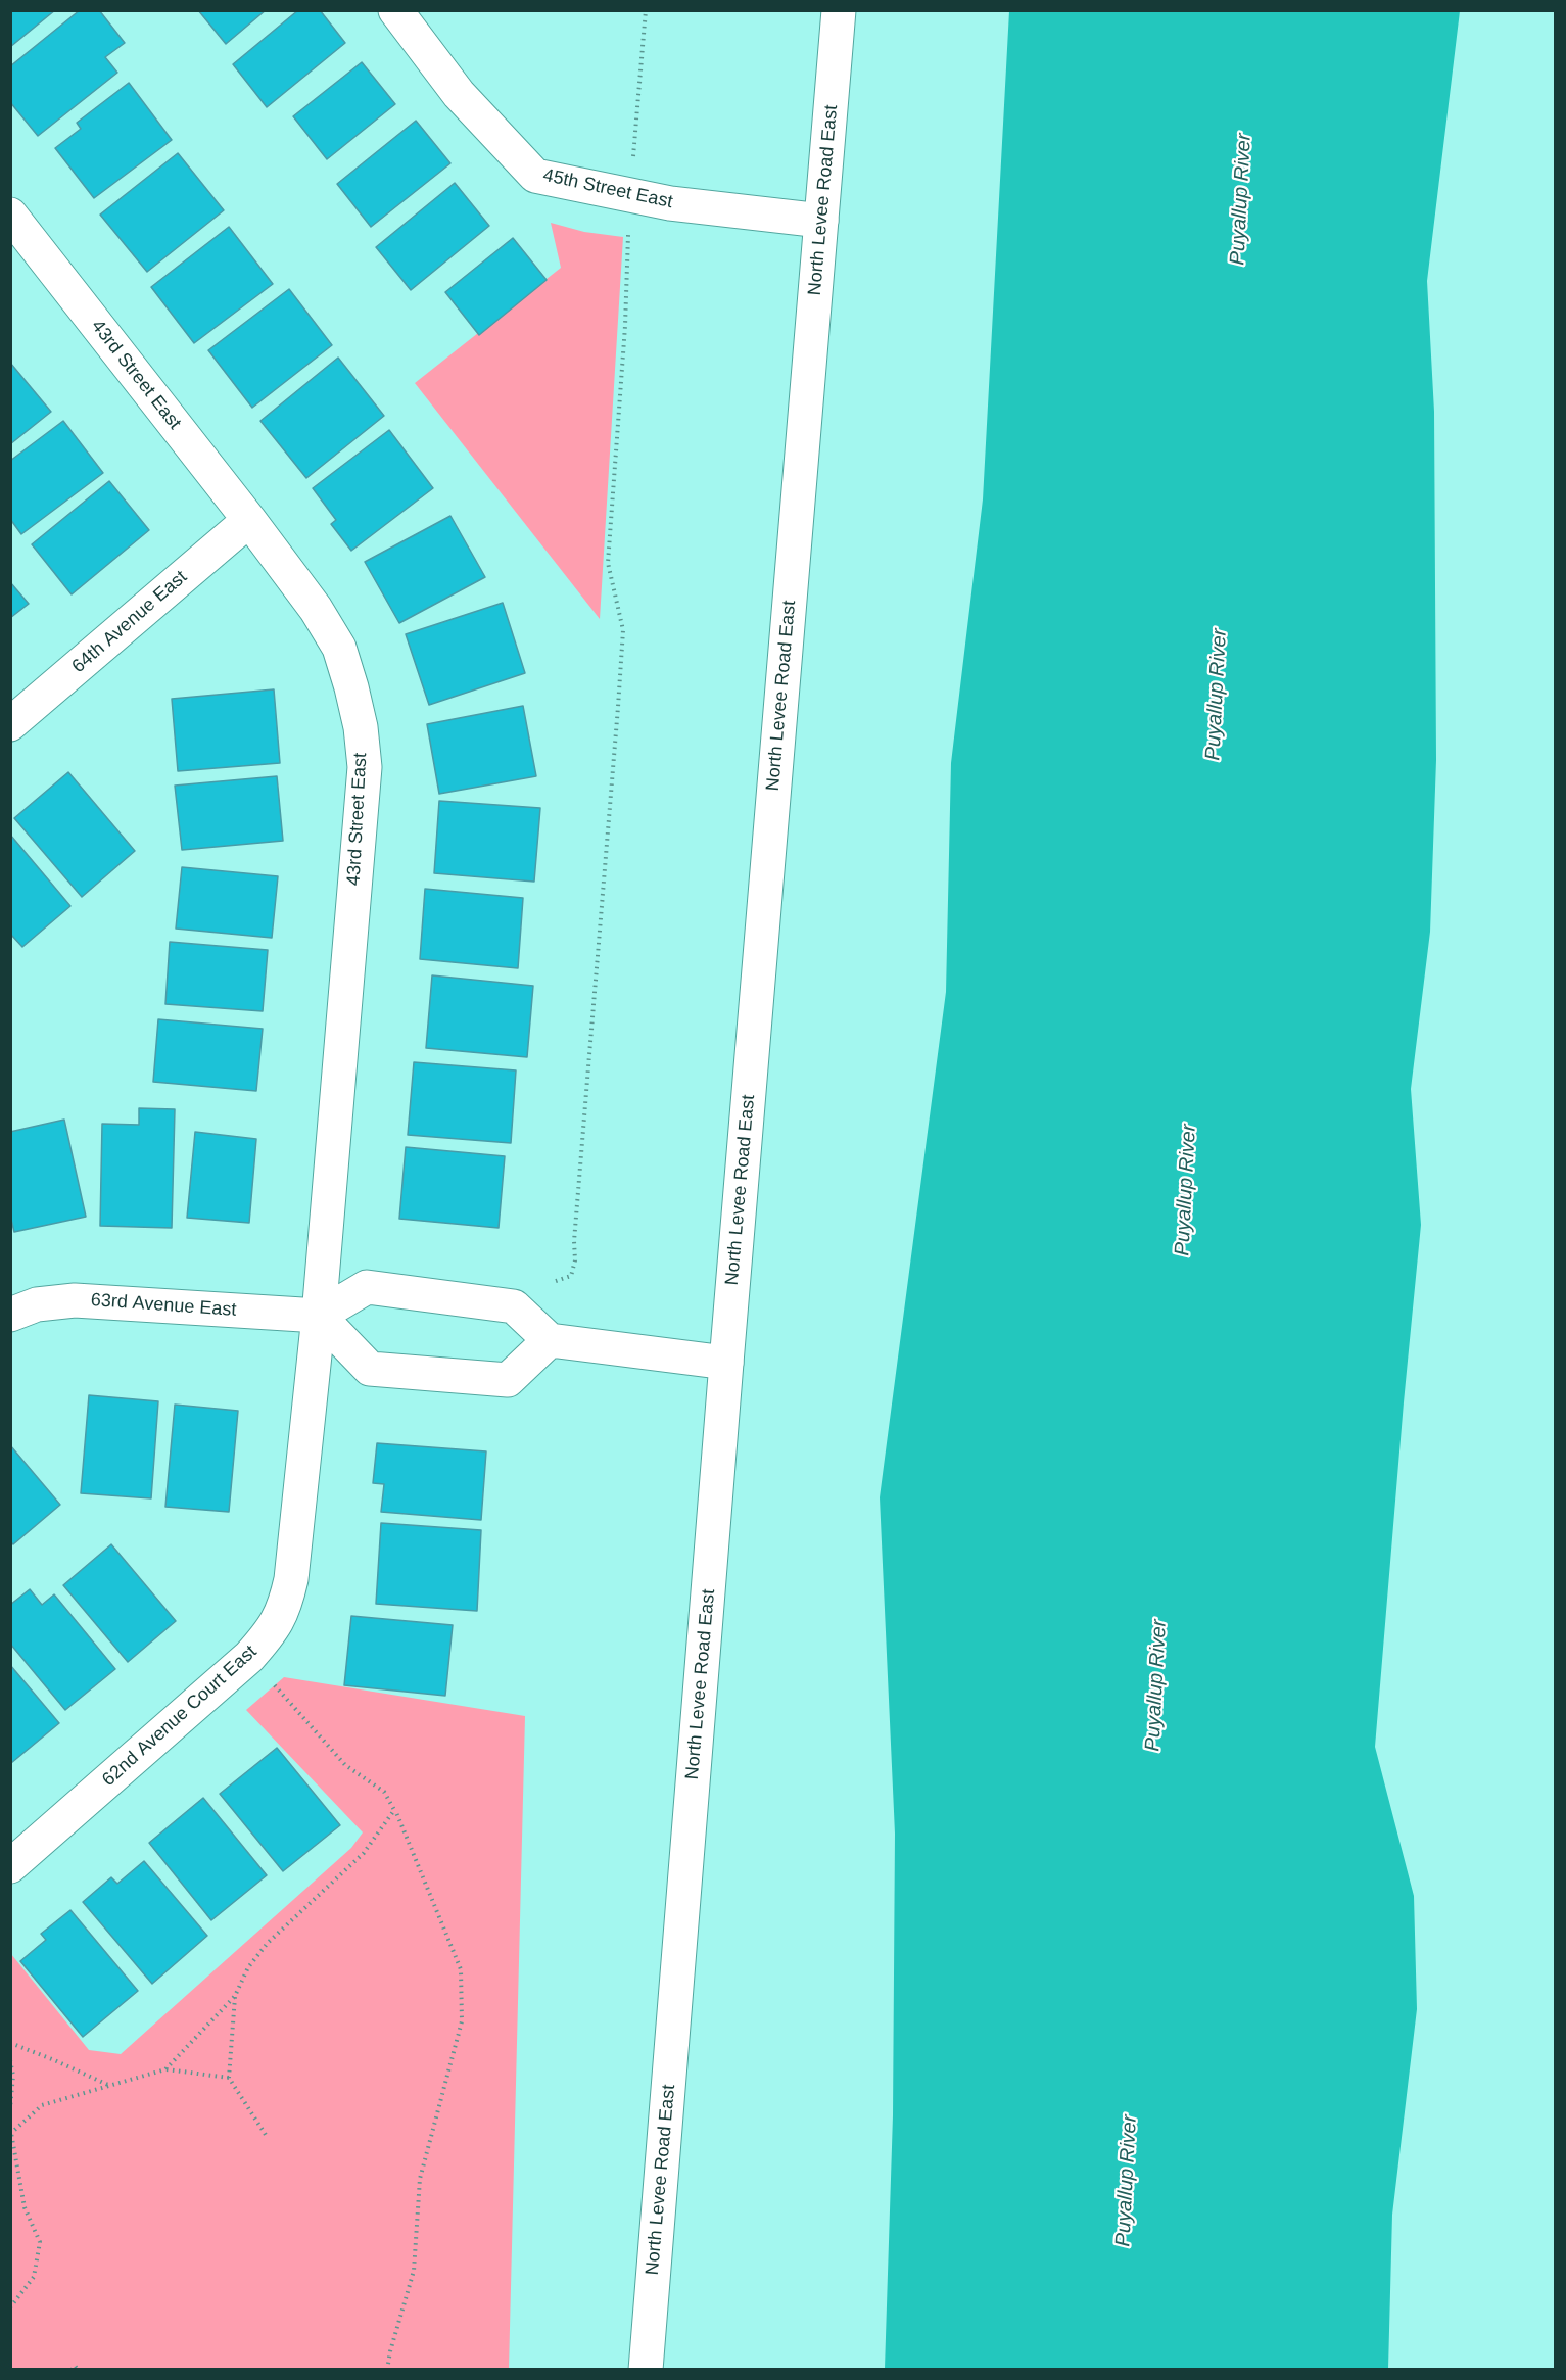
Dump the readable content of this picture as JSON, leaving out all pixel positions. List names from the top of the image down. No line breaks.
{"streets":{"street":["45th Street East","North Levee Road East","43rd Street East","64th Avenue East","63rd Avenue East","62nd Avenue Court East"]},"crossings":[["45th Street East","North Levee Road East"],["43rd Street East","64th Avenue East"],["43rd Street East","63rd Avenue East"],["43rd Street East","62nd Avenue Court East"],["63rd Avenue East","62nd Avenue Court East"]],"water":["Puyallup River"]}
